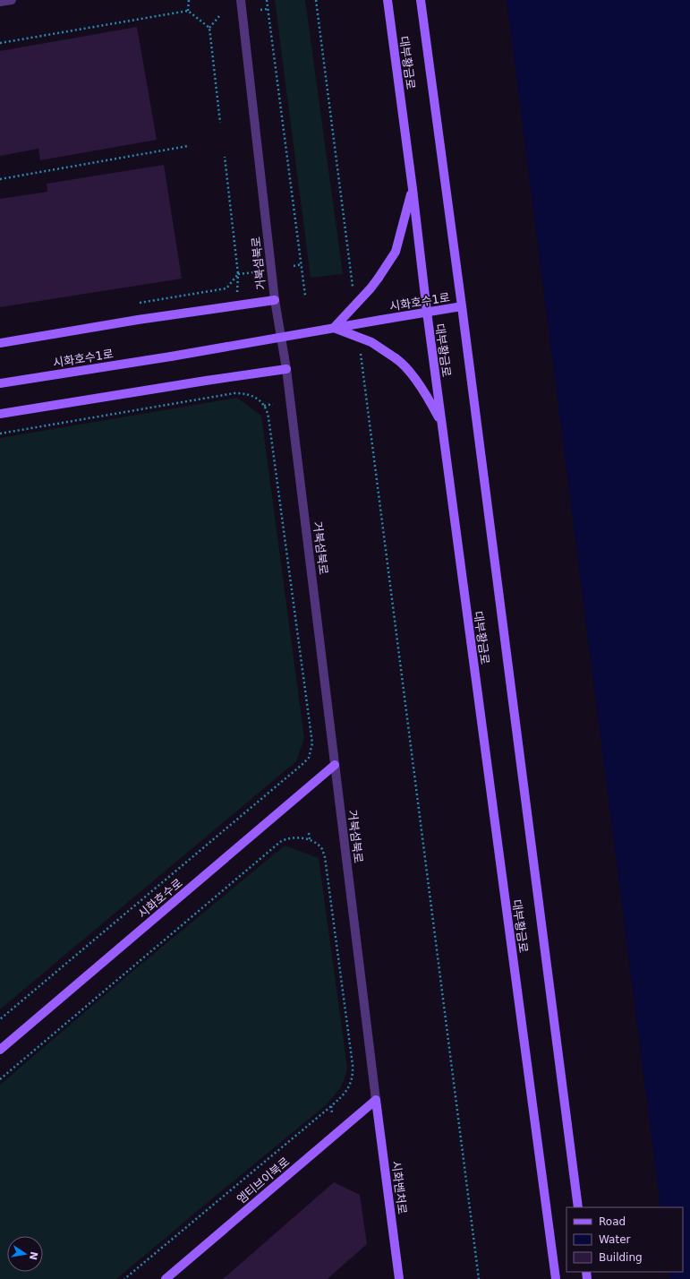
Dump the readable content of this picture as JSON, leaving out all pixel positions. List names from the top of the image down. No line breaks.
{"streets":{"main road":["대부황금로","시화호수1로","시화호수로","엠티브이북로","시화벤처로"],"street":["거북섬북로"]},"crossings":[["대부황금로","시화호수1로"],["거북섬북로","시화호수로"],["거북섬북로","엠티브이북로"],["거북섬북로","시화벤처로"],["엠티브이북로","시화벤처로"]],"legend":["Road","Water","Building"],"north":"right"}
